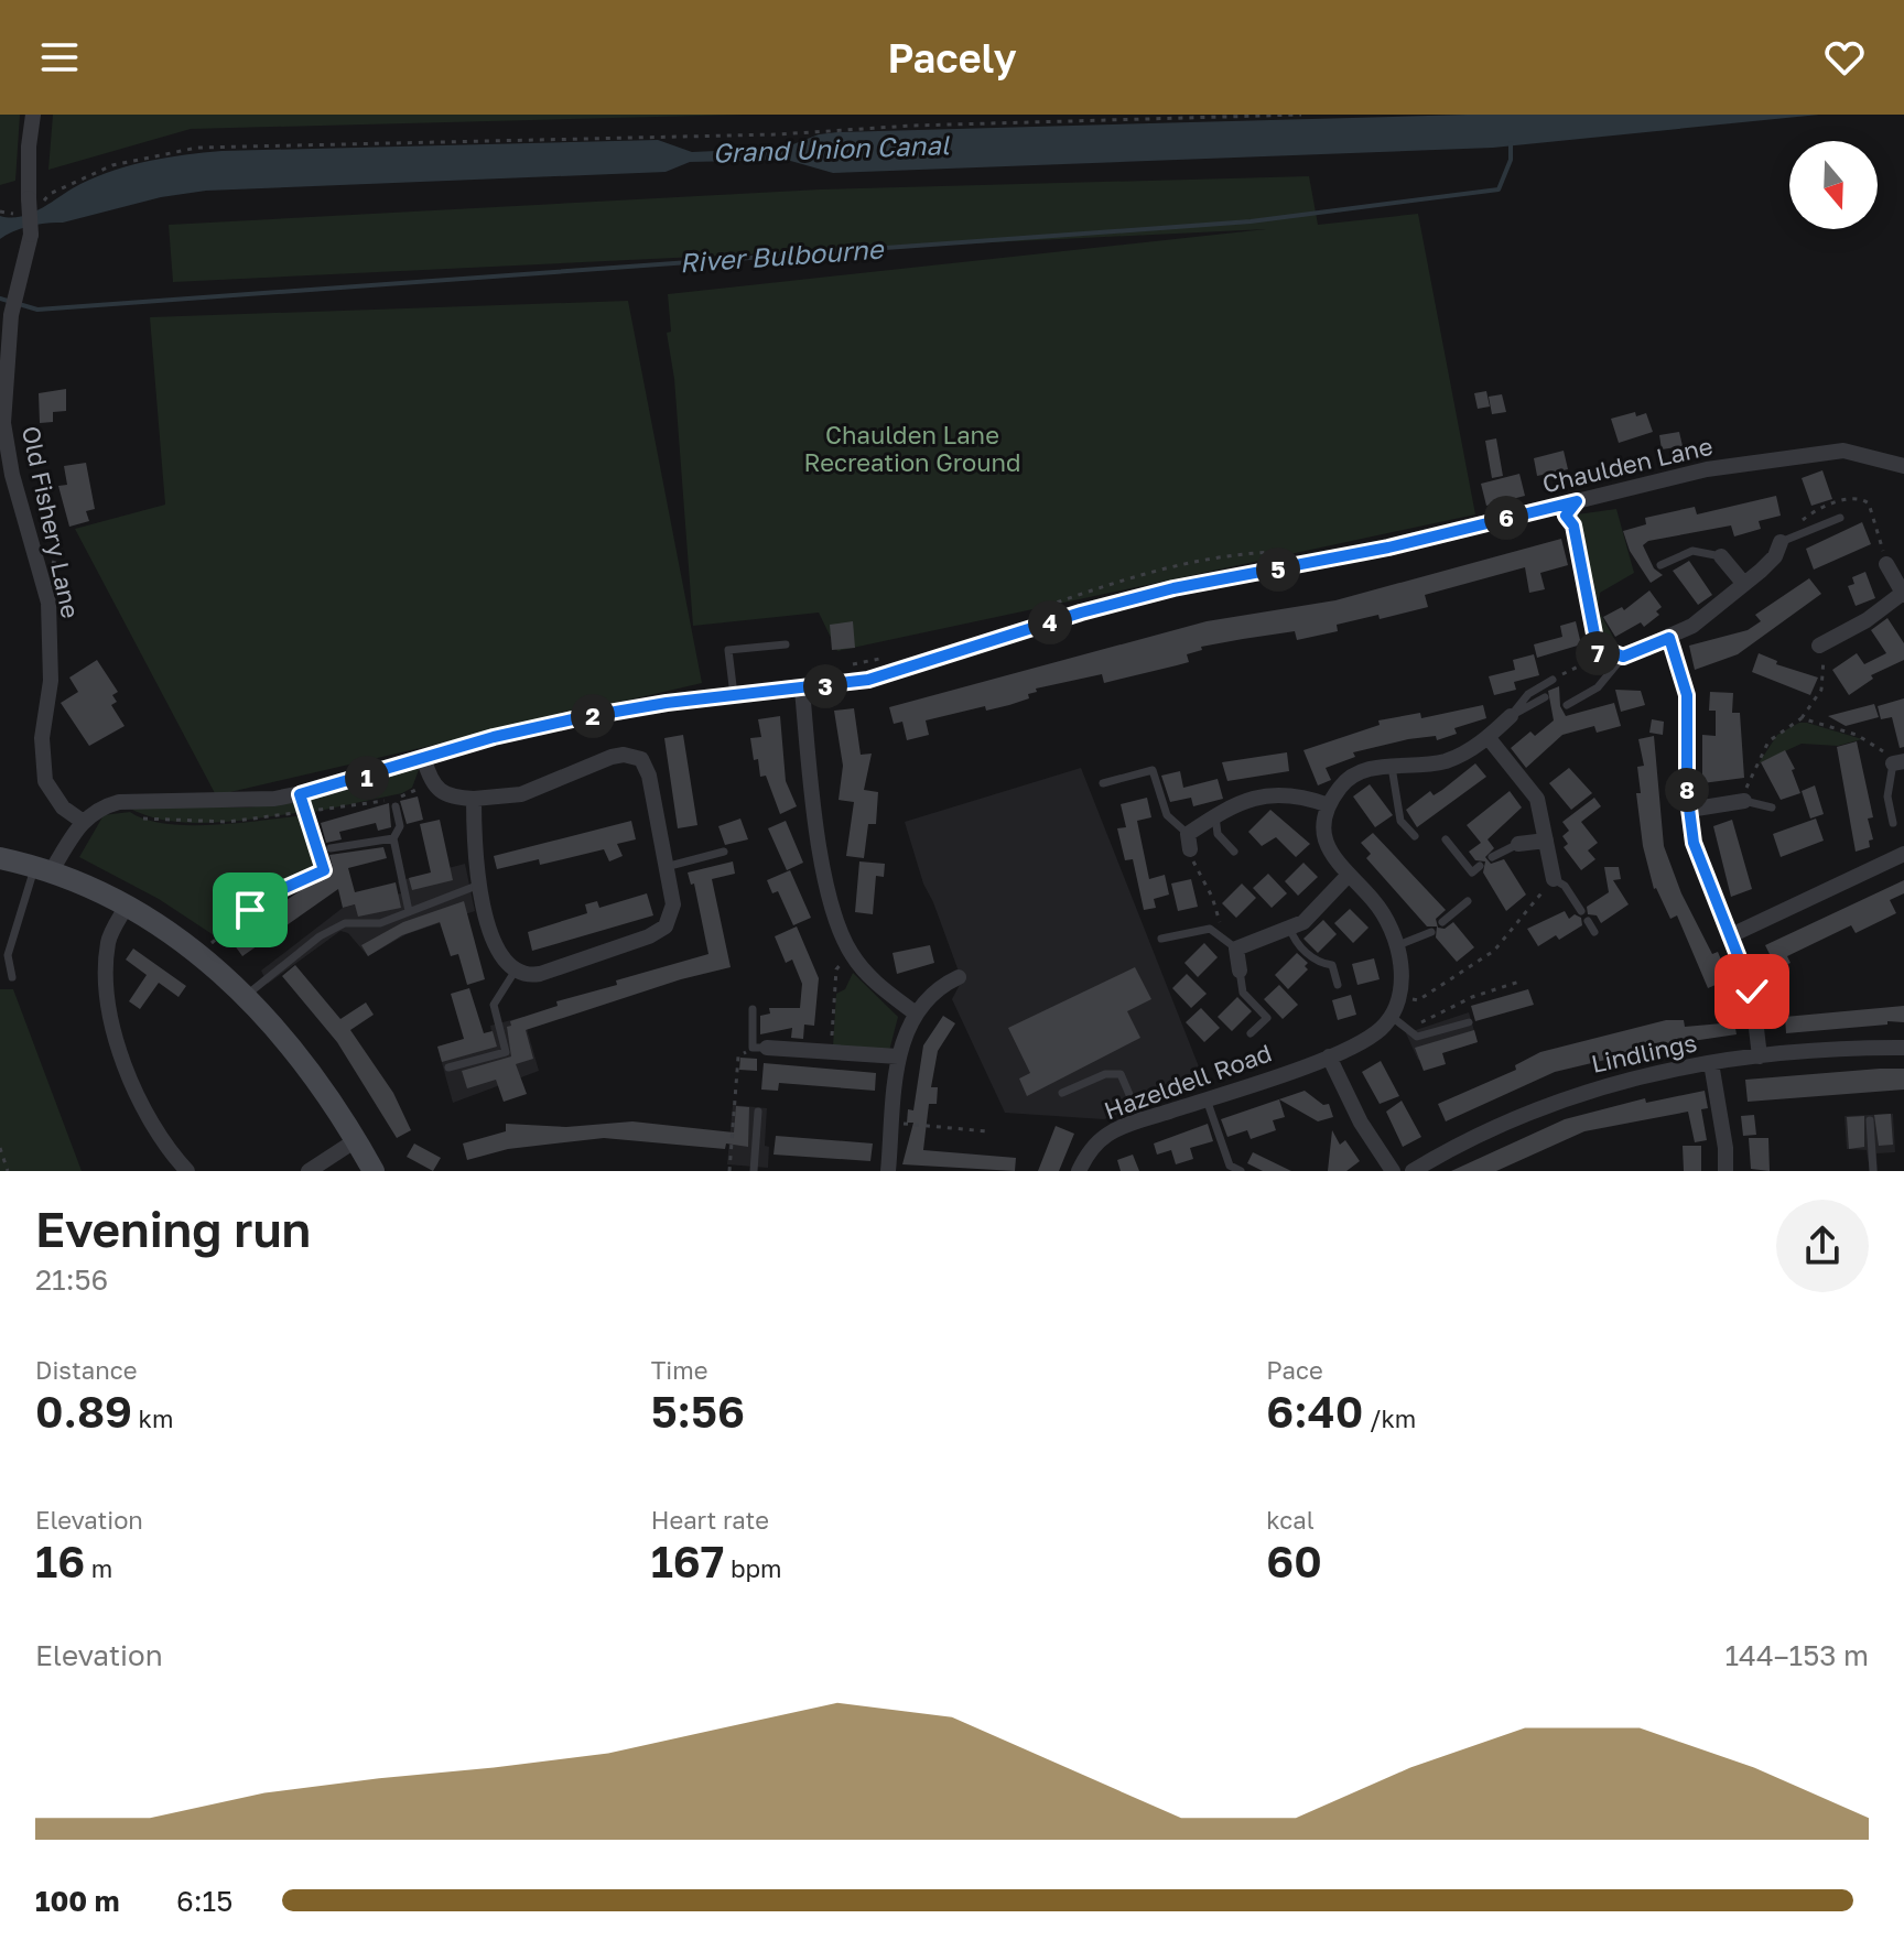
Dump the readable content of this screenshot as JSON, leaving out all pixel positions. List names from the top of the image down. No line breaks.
{"streets":{"street":["Chaulden Lane","Old Fishery Lane","Lindlings","Hazeldell Road"]},"crossings":[["Chaulden Lane","Old Fishery Lane"]],"water":["Grand Union Canal","River Bulbourne"],"parks":["Chaulden Lane Recreation Ground"],"north":"bottom","page":{"header":"Pacely","pins":["6","5","4","7","3","2","1","8"],"heading":["Evening run","21:56"],"stats":[["Distance","0.89 km"],["Time","5:56"],["Pace","6:40 /km"],["Elevation","16 m"],["Heart rate","167 bpm"],["kcal","60"]],"chart":["Elevation","144–153 m"],"list":[{"name":"100 m","note":"6:15"}]}}
